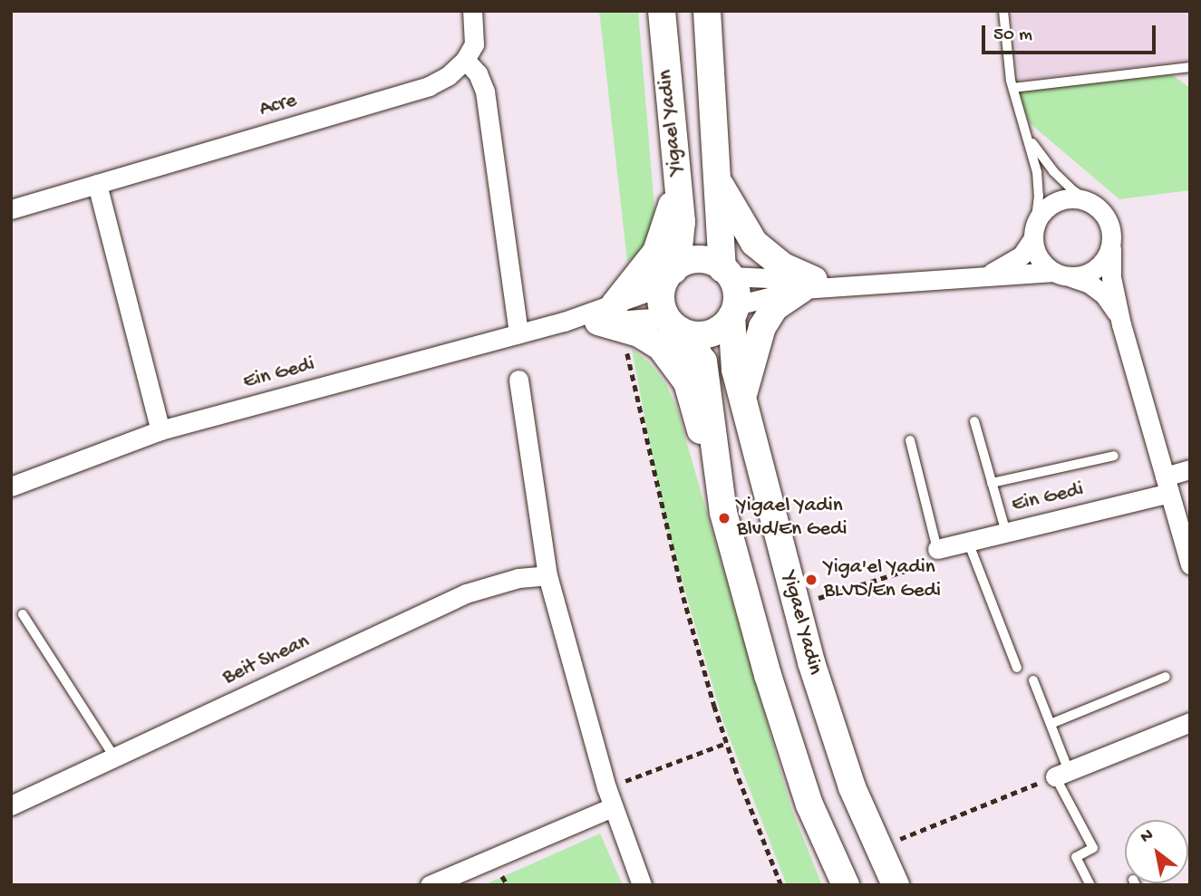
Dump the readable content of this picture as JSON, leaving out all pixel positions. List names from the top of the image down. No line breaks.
{"streets":{"main road":["Yigael Yadin"],"street":["Acre","Ein Gedi","Beit Shean"]},"crossings":[["Yigael Yadin","Ein Gedi"]],"places":["Yigael Yadin Blvd/En Gedi","Yiga'el Yadin BLVD/En Gedi"],"scale_bar":"50 m","north":"top left"}
